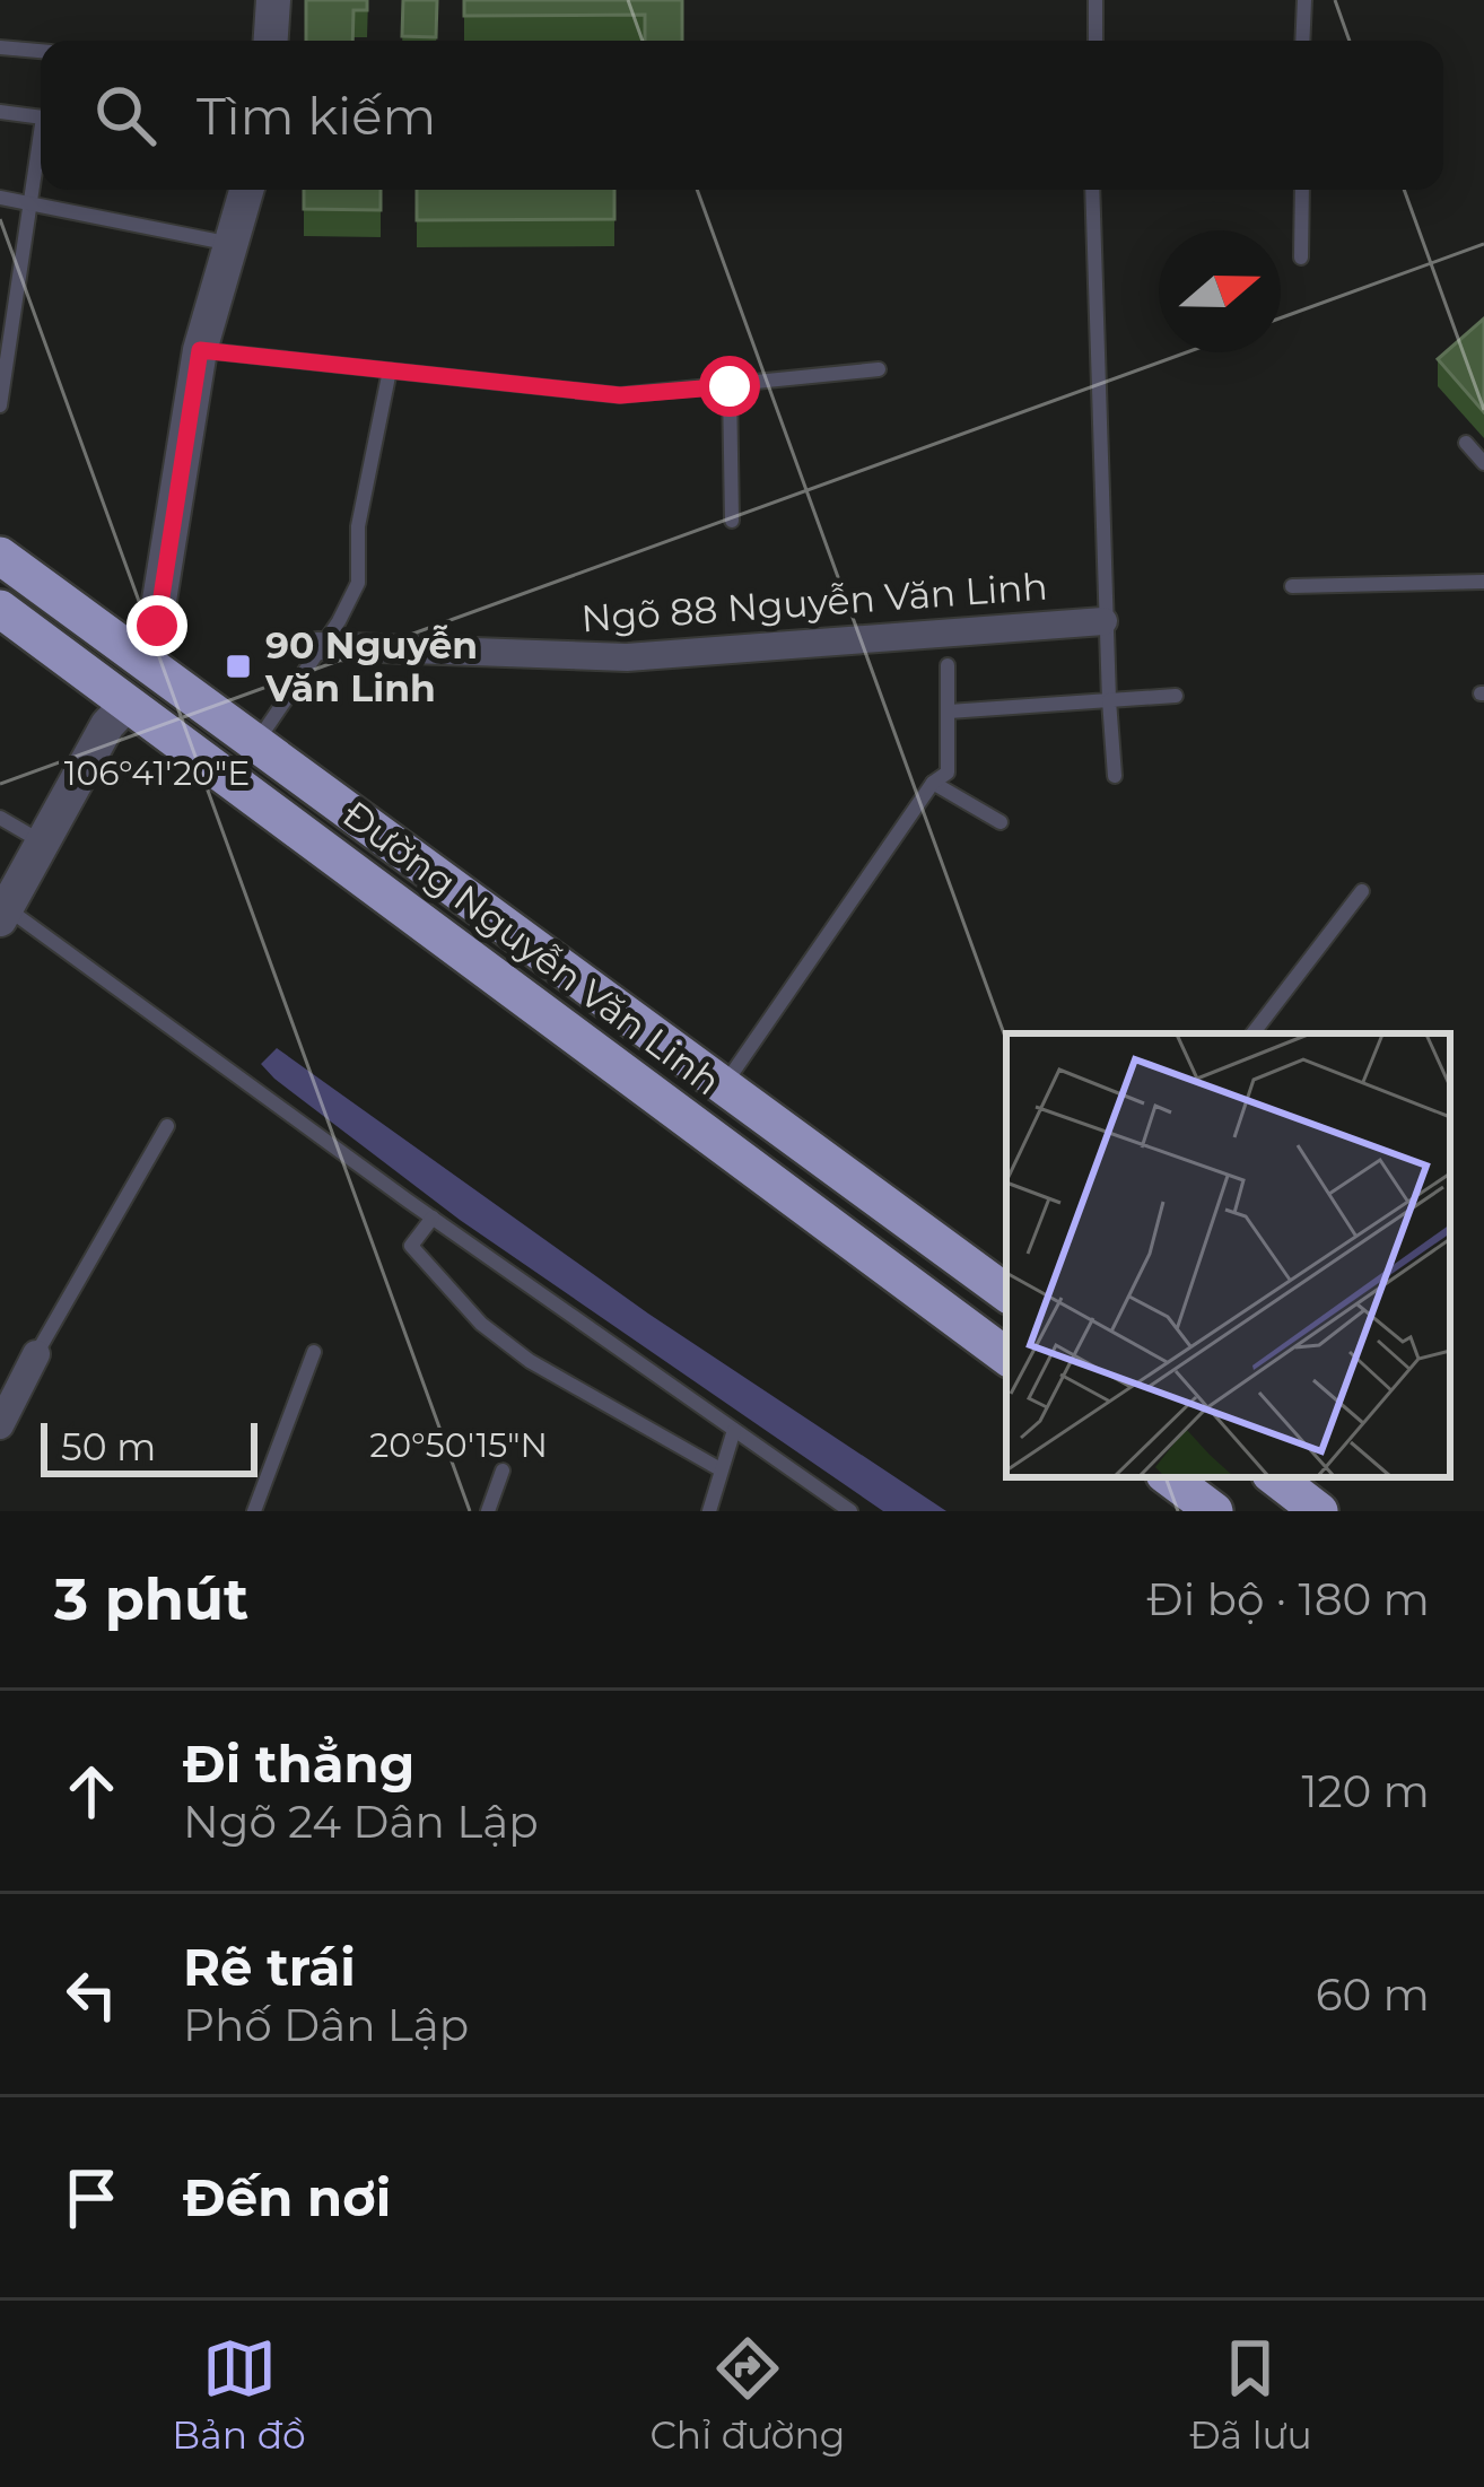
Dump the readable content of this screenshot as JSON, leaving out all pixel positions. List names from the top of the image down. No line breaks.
{"streets":{"highway":["Đường Nguyễn Văn Linh"],"street":["Ngõ 88 Nguyễn Văn Linh"]},"places":{"transit":["90 Nguyễn Văn Linh"]},"scale_bar":"50 m","north":"right","page":{"search":"Tìm kiếm","scale":"50 m","heading":["3 phút","Đi bộ · 180 m"],"list":[["Đi thẳng","Ngõ 24 Dân Lập","120 m"],["Rẽ trái","Phố Dân Lập","60 m"],"Đến nơi"],"nav":["Bản đồ","Chỉ đường","Đã lưu"]},"coordinates":["106°41'20\"E","20°50'15\"N"]}
